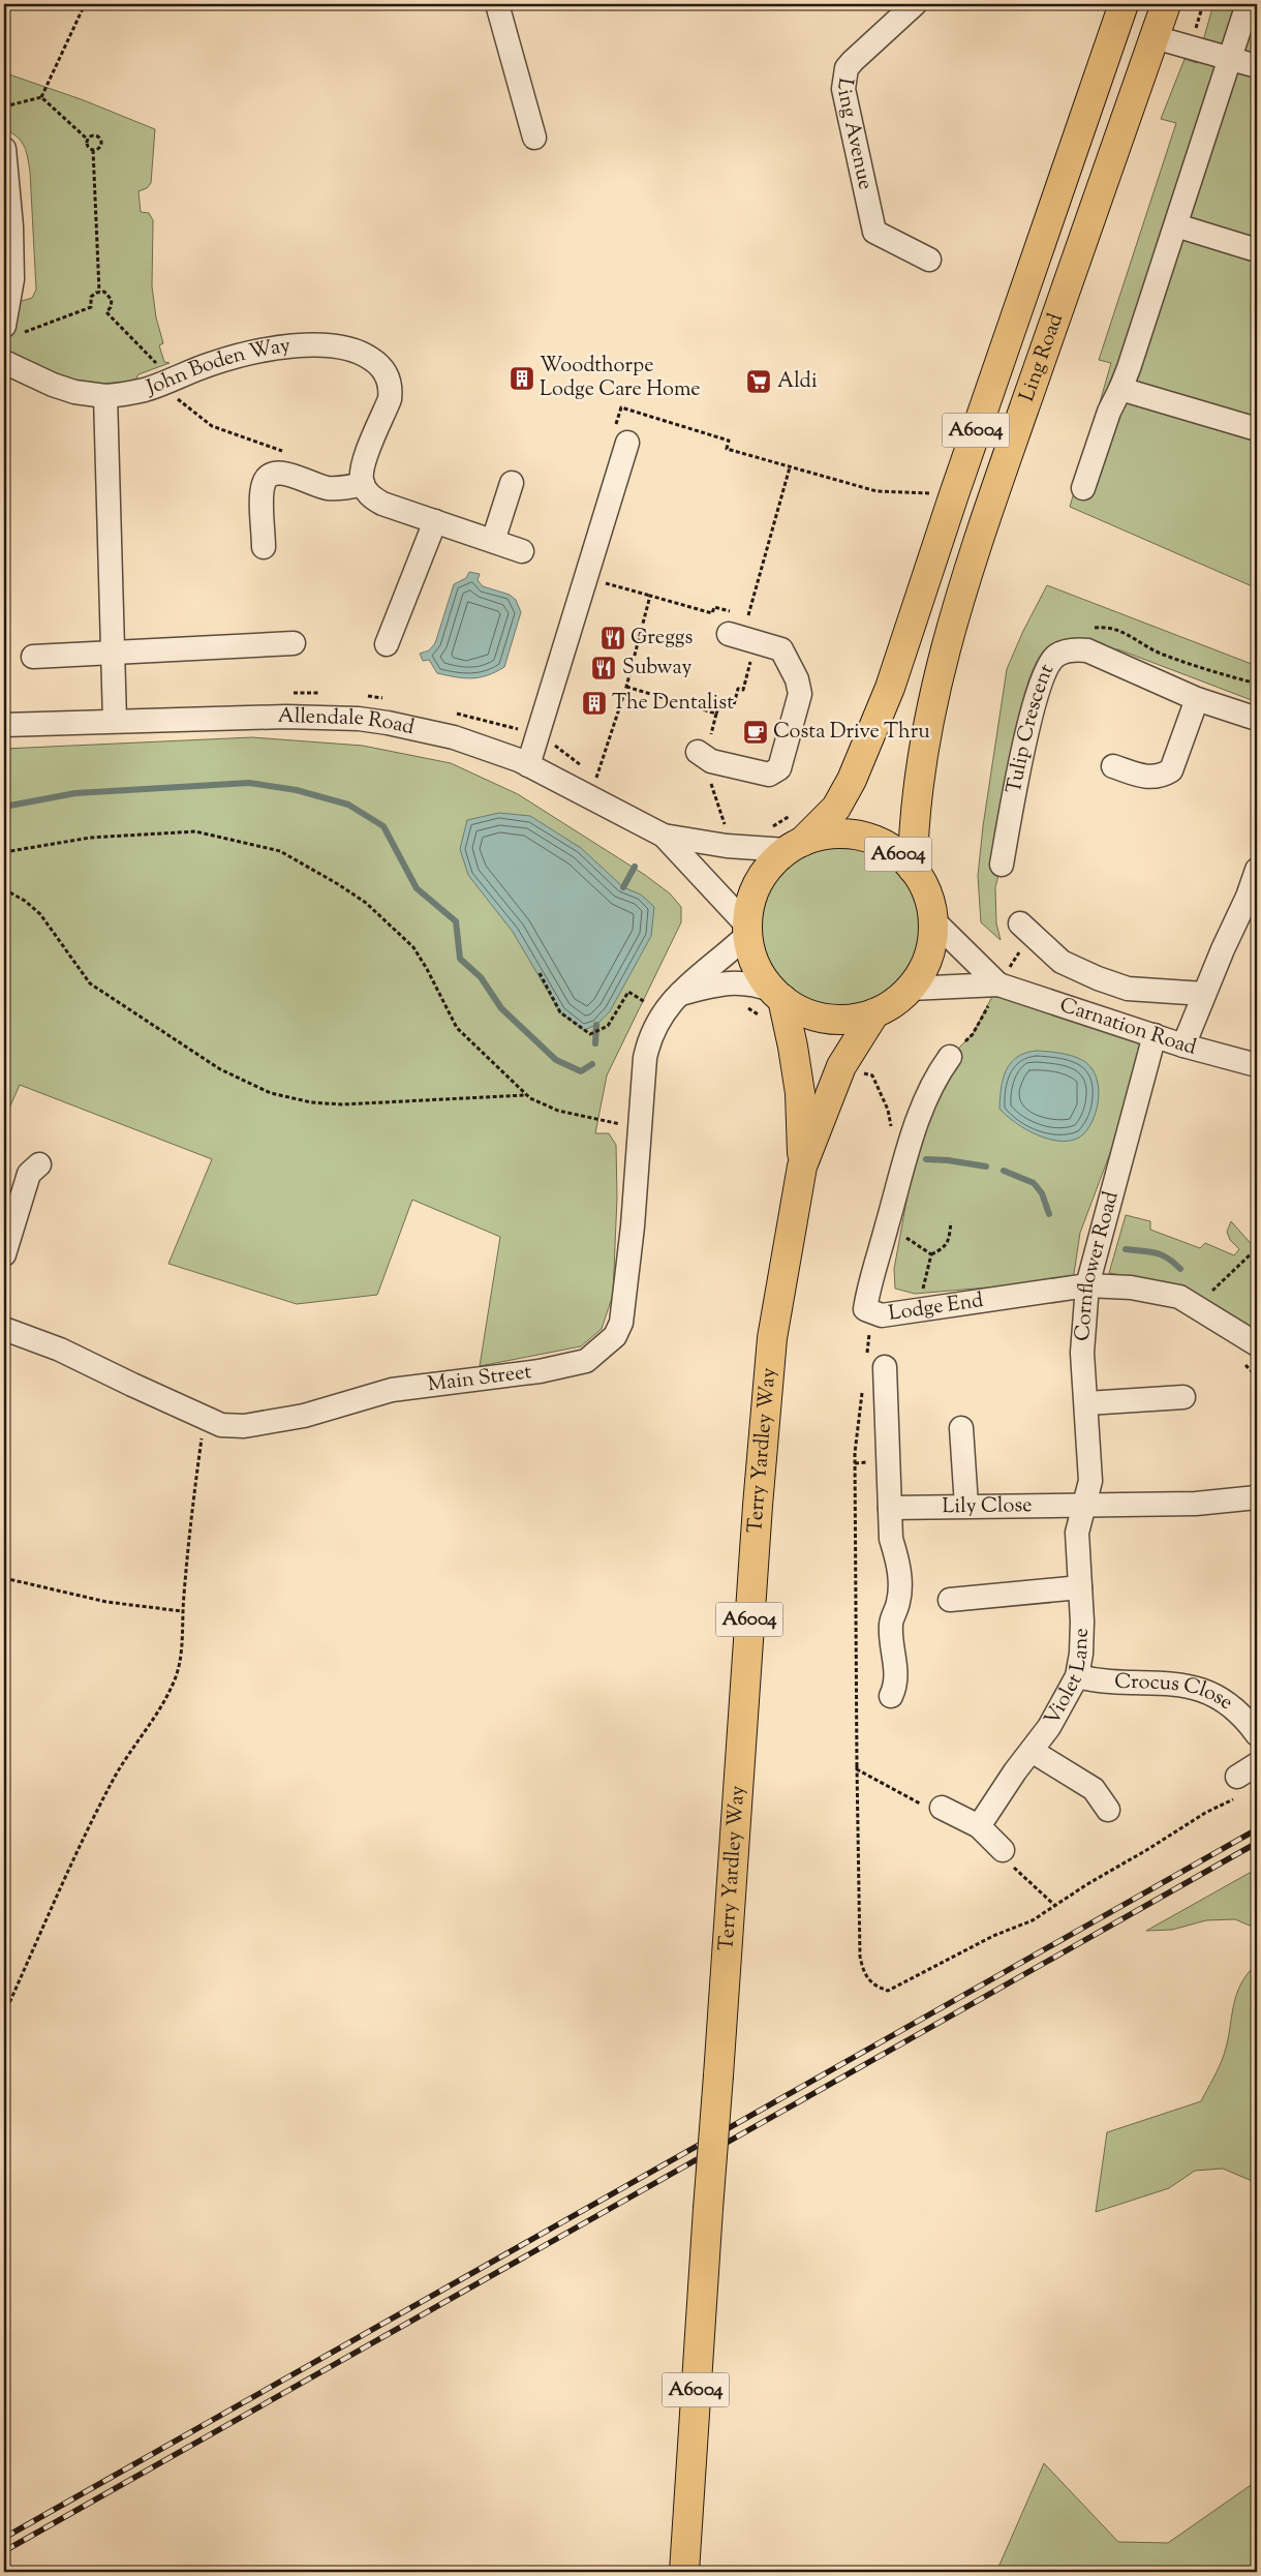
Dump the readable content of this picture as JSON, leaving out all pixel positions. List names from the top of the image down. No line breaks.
{"streets":{"main road":["Ling Road","A6004","Terry Yardley Way"],"street":["Ling Avenue","John Boden Way","Allendale Road","Tulip Crescent","Carnation Road","Cornflower Road","Lodge End","Main Street","Lily Close","Violet Lane","Crocus Close"]},"crossings":[["Ling Road","A6004"],["Ling Road","Allendale Road"],["Ling Road","Carnation Road"],["Ling Road","Main Street"],["Ling Road","Terry Yardley Way"],["A6004","Allendale Road"],["A6004","Carnation Road"],["A6004","Main Street"],["A6004","Terry Yardley Way"],["Allendale Road","Carnation Road"],["Allendale Road","Main Street"],["Allendale Road","Terry Yardley Way"],["Carnation Road","Cornflower Road"],["Carnation Road","Main Street"],["Carnation Road","Terry Yardley Way"],["Cornflower Road","Lodge End"],["Cornflower Road","Lily Close"],["Cornflower Road","Violet Lane"],["Main Street","Terry Yardley Way"],["Lily Close","Violet Lane"],["Violet Lane","Crocus Close"]],"places":{"building":["Woodthorpe Lodge Care Home","The Dentalist"],"supermarket":["Aldi"],"restaurant":["Greggs","Subway"],"cafe":["Costa Drive Thru"]}}
